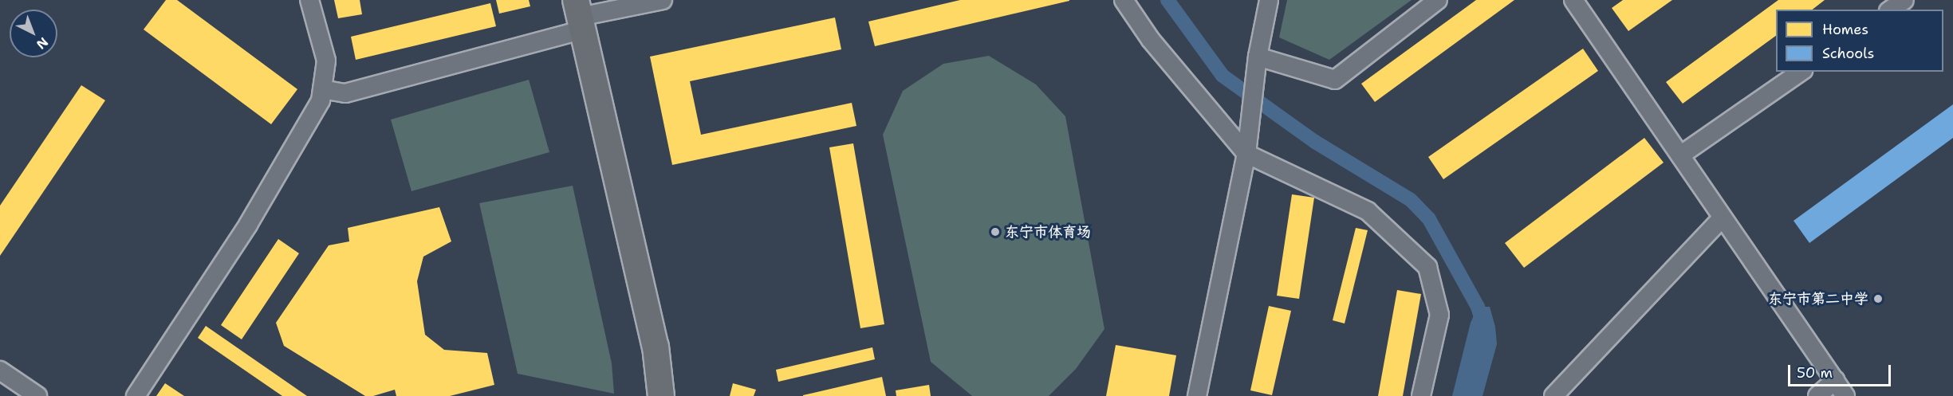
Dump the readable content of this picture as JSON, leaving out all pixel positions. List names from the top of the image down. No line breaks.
{"places":["东宁市体育场","东宁市第二中学"],"legend":["Homes","Schools"],"scale_bar":"50 m","north":"bottom right"}
